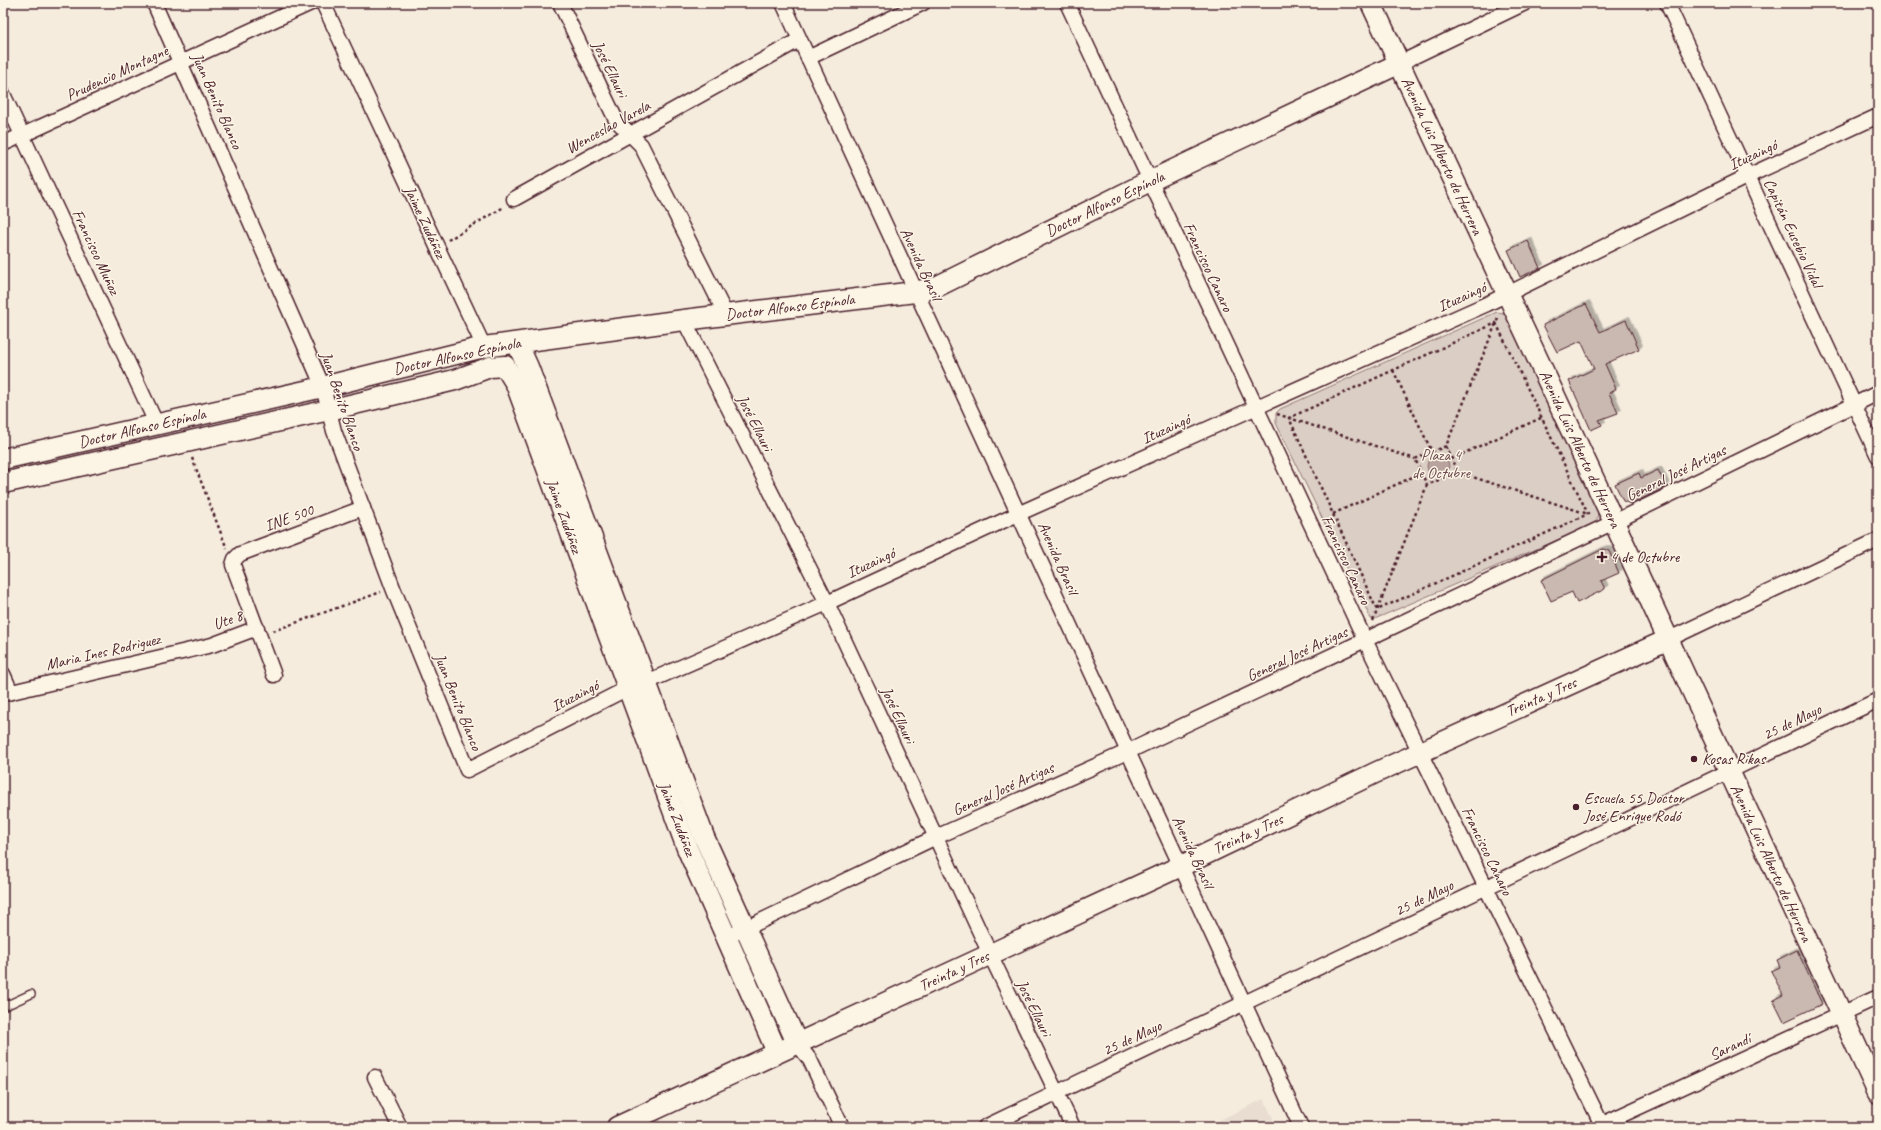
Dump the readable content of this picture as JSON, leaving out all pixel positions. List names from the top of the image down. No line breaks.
{"streets":{"street":["José Ellauri","Prudencio Montagne","Juan Benito Blanco","Wenceslao Varela","Ituzaingó","Avenida Luis Alberto de Herrera","Doctor Alfonso Espínola","Jaime Zudáñez","Capitán Eusebio Vidal","Francisco Muñoz","Avenida Brasil","Francisco Canaro","General José Artigas","INE 500","Ute 8","Maria Ines Rodriguez","Treinta y Tres","25 de Mayo","Sarandí"]},"crossings":[["José Ellauri","Wenceslao Varela"],["José Ellauri","Ituzaingó"],["José Ellauri","Doctor Alfonso Espínola"],["José Ellauri","General José Artigas"],["José Ellauri","Treinta y Tres"],["José Ellauri","25 de Mayo"],["Prudencio Montagne","Juan Benito Blanco"],["Prudencio Montagne","Francisco Muñoz"],["Juan Benito Blanco","Ituzaingó"],["Juan Benito Blanco","Doctor Alfonso Espínola"],["Juan Benito Blanco","INE 500"],["Wenceslao Varela","Avenida Brasil"],["Ituzaingó","Avenida Luis Alberto de Herrera"],["Ituzaingó","Jaime Zudáñez"],["Ituzaingó","Capitán Eusebio Vidal"],["Ituzaingó","Avenida Brasil"],["Ituzaingó","Francisco Canaro"],["Avenida Luis Alberto de Herrera","Doctor Alfonso Espínola"],["Avenida Luis Alberto de Herrera","General José Artigas"],["Avenida Luis Alberto de Herrera","Treinta y Tres"],["Avenida Luis Alberto de Herrera","25 de Mayo"],["Avenida Luis Alberto de Herrera","Sarandí"],["Doctor Alfonso Espínola","Jaime Zudáñez"],["Doctor Alfonso Espínola","Francisco Muñoz"],["Doctor Alfonso Espínola","Avenida Brasil"],["Doctor Alfonso Espínola","Francisco Canaro"],["Jaime Zudáñez","General José Artigas"],["Jaime Zudáñez","Treinta y Tres"],["Capitán Eusebio Vidal","General José Artigas"],["Avenida Brasil","General José Artigas"],["Avenida Brasil","Treinta y Tres"],["Avenida Brasil","25 de Mayo"],["Francisco Canaro","General José Artigas"],["Francisco Canaro","Treinta y Tres"],["Francisco Canaro","25 de Mayo"],["Francisco Canaro","Sarandí"],["Ute 8","Maria Ines Rodriguez"]],"parks":["Plaza 4 de Octubre"],"places":{"health":["4 de Octubre"],"other":["Kosas Rikas","Escuela 55 Doctor José Enrique Rodó"]}}
